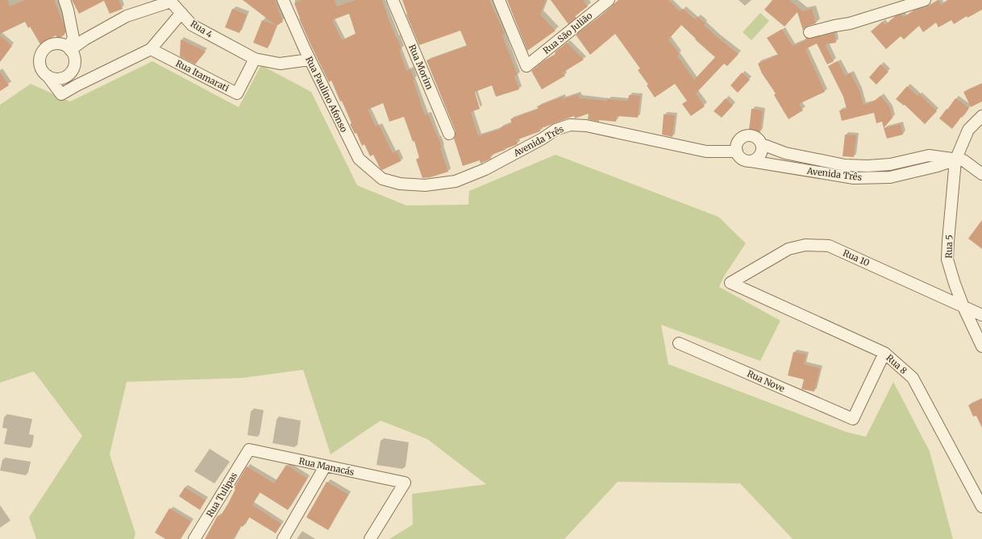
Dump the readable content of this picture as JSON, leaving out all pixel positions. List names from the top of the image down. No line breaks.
{"streets":{"street":["Rua 4","Rua São Julião","Rua Morim","Rua Itamarati","Rua Paulino Afonso","Avenida Três","Rua 5","Rua 10","Rua 8","Rua Nove","Rua Manacás","Rua Tulipas"]},"crossings":[["Rua 4","Rua Itamarati"],["Rua 4","Rua Paulino Afonso"],["Rua Paulino Afonso","Avenida Três"],["Avenida Três","Rua 5"],["Rua 5","Rua 10"],["Rua 10","Rua 8"],["Rua 8","Rua Nove"],["Rua Manacás","Rua Tulipas"]]}
